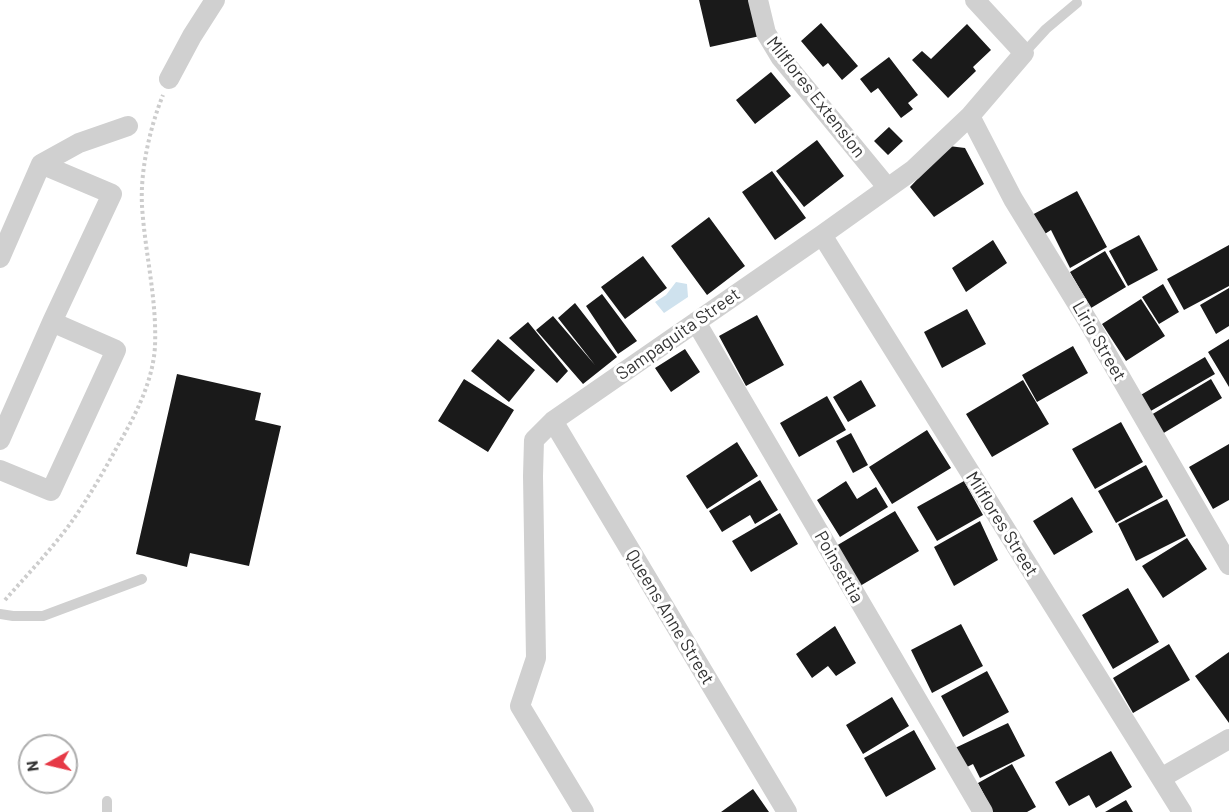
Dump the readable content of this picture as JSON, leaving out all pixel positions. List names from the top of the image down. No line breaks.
{"streets":{"street":["Milflores Extension","Sampaguita Street","Lirio Street","Milflores Street","Poinsettia","Queens Anne Street"]},"crossings":[["Milflores Extension","Sampaguita Street"],["Sampaguita Street","Lirio Street"],["Sampaguita Street","Milflores Street"],["Sampaguita Street","Poinsettia"],["Sampaguita Street","Queens Anne Street"]],"north":"left"}
